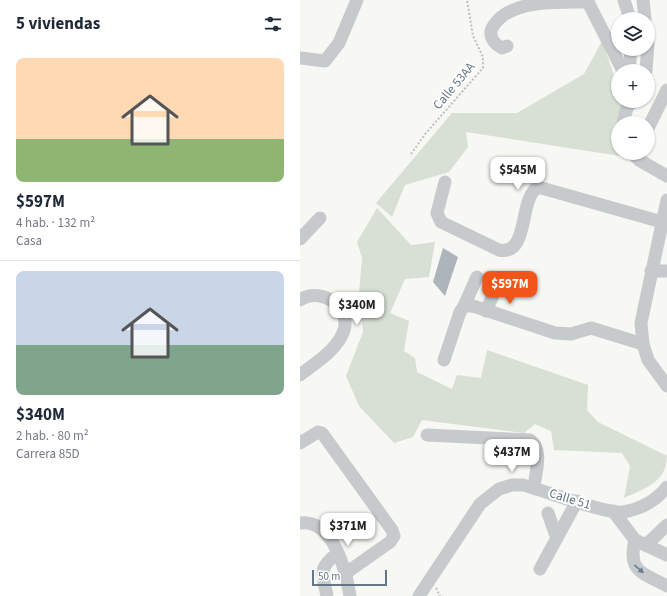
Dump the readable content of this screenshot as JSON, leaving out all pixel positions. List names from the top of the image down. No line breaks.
{"streets":{"street":["Calle 51"],"path":["Calle 53AA"]},"scale_bar":"50 m","page":{"heading":"5 viviendas","map_buttons":["+","−"],"list":[{"name":"$597M","note":"4 hab. · 132 m² · Casa"},{"name":"$340M","note":"2 hab. · 80 m² · Carrera 85D"}],"price":["$545M","$597M","$340M","$437M","$371M"],"scale":"50 m"}}
